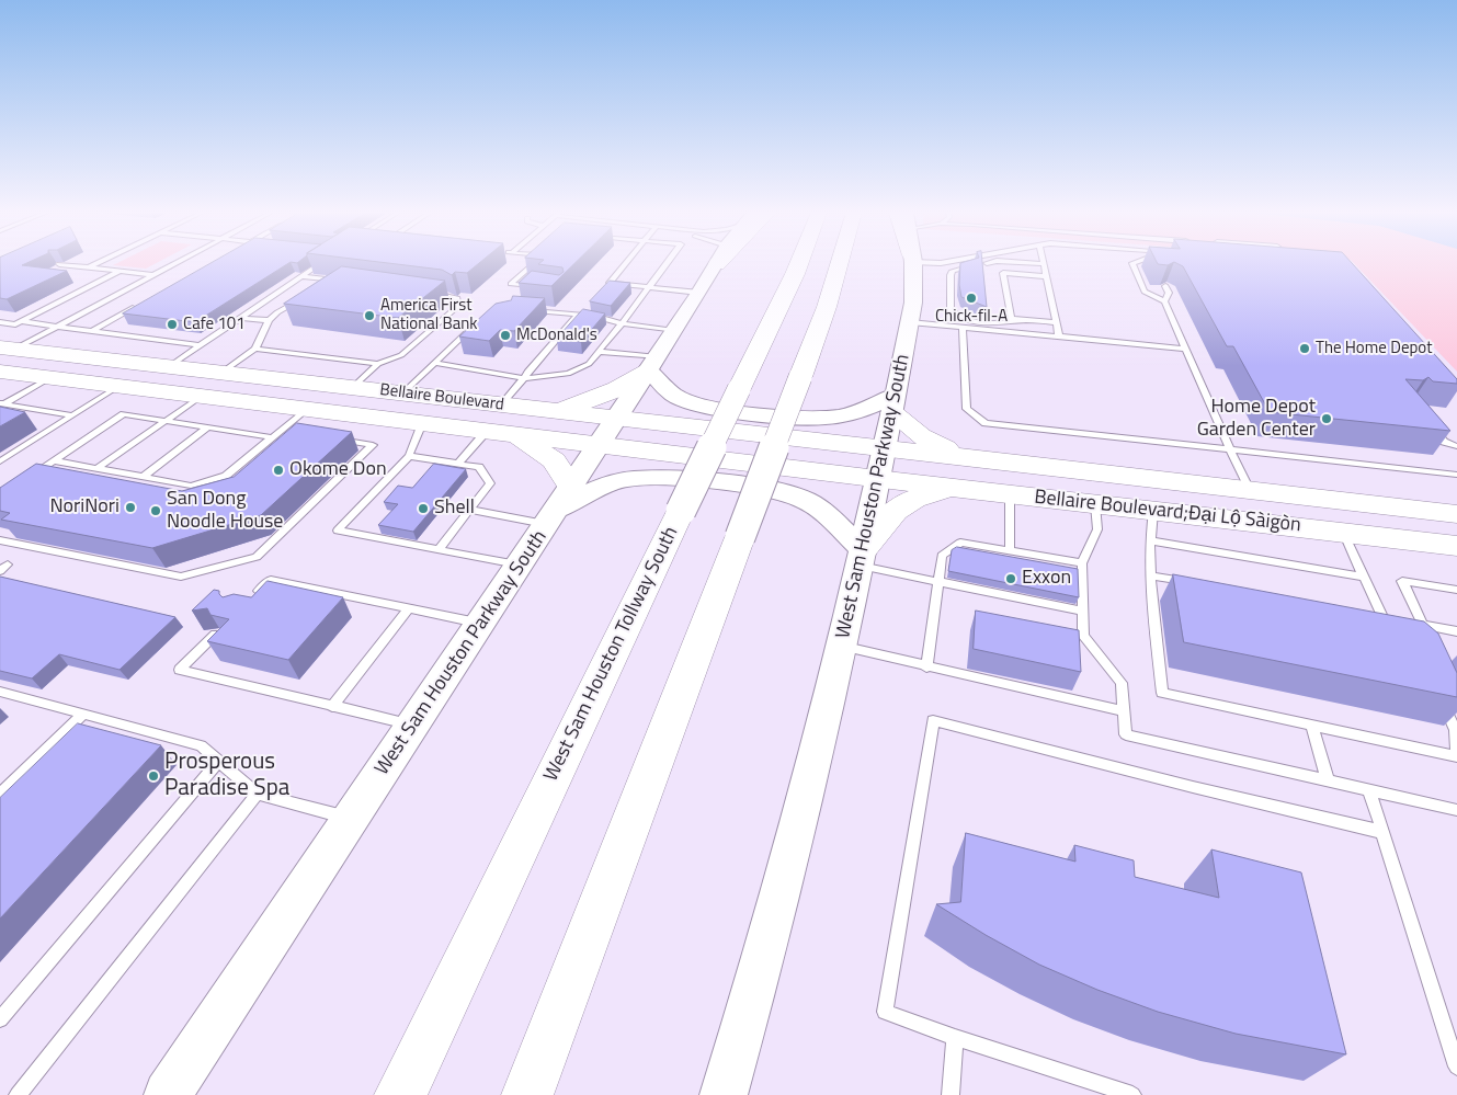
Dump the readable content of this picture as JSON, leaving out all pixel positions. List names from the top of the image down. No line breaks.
{"streets":{"main road":["Bellaire Boulevard","West Sam Houston Parkway South","Bellaire Boulevard;Đại Lộ Sàigòn","West Sam Houston Tollway South"]},"crossings":[["Bellaire Boulevard","West Sam Houston Parkway South"],["Bellaire Boulevard","Bellaire Boulevard;Đại Lộ Sàigòn"],["West Sam Houston Parkway South","Bellaire Boulevard;Đại Lộ Sàigòn"]],"places":["Chick-fil-A","America First National Bank","Cafe 101","McDonald's","The Home Depot","Home Depot Garden Center","Okome Don","NoriNori","Shell","San Dong Noodle House","Exxon","Prosperous Paradise Spa"]}
